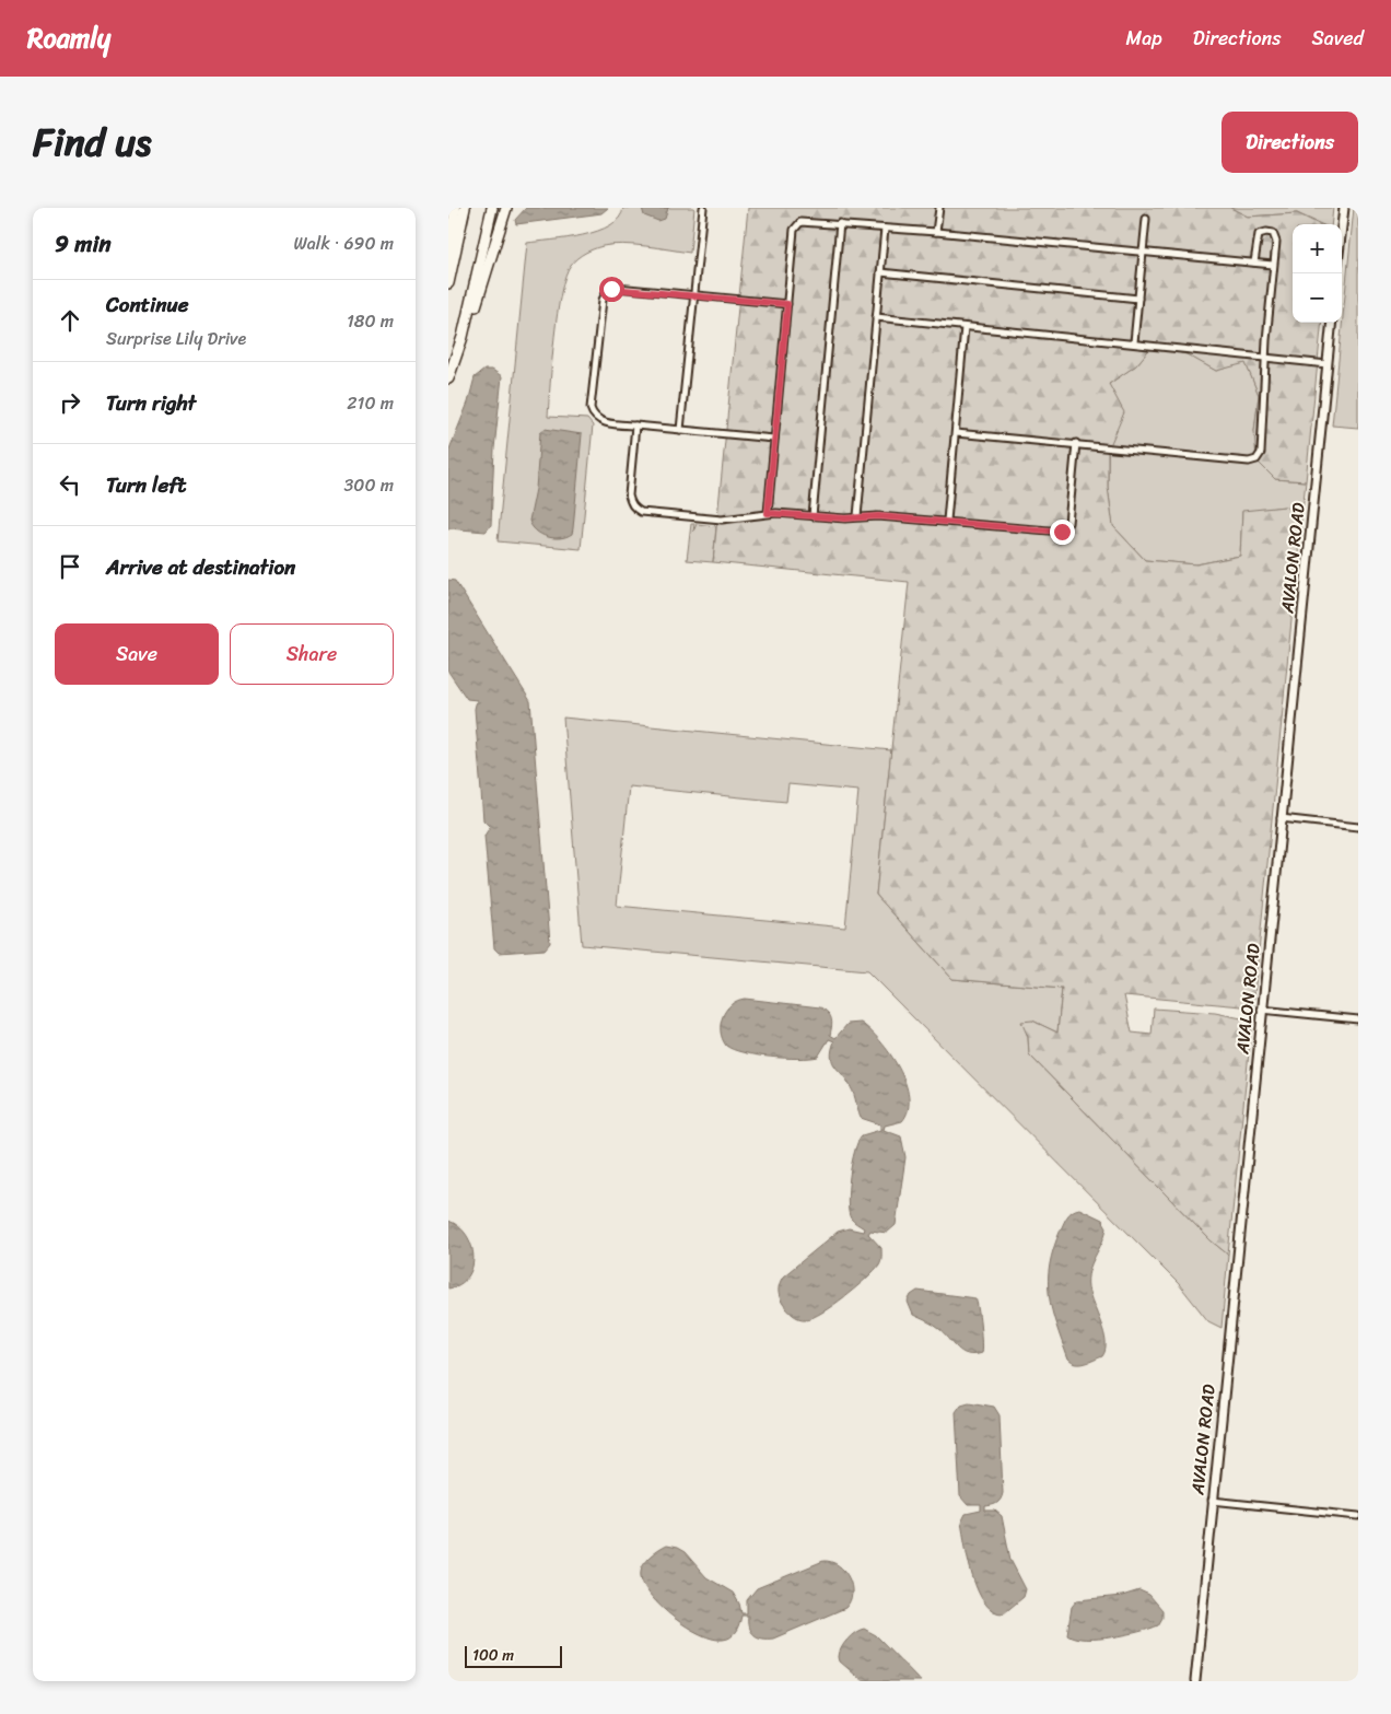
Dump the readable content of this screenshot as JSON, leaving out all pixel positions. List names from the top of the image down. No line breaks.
{"streets":{"main road":["AVALON ROAD"]},"scale_bar":"100 m","page":{"header":"Roamly","nav":["Map","Directions","Saved"],"title":"Find us","buttons":["Directions",["Save","Share"]],"heading":["9 min","Walk · 690 m"],"map_buttons":["+","−"],"list":[["Continue","Surprise Lily Drive","180 m"],["Turn right","210 m"],["Turn left","300 m"],"Arrive at destination"],"scale":"100 m"}}
